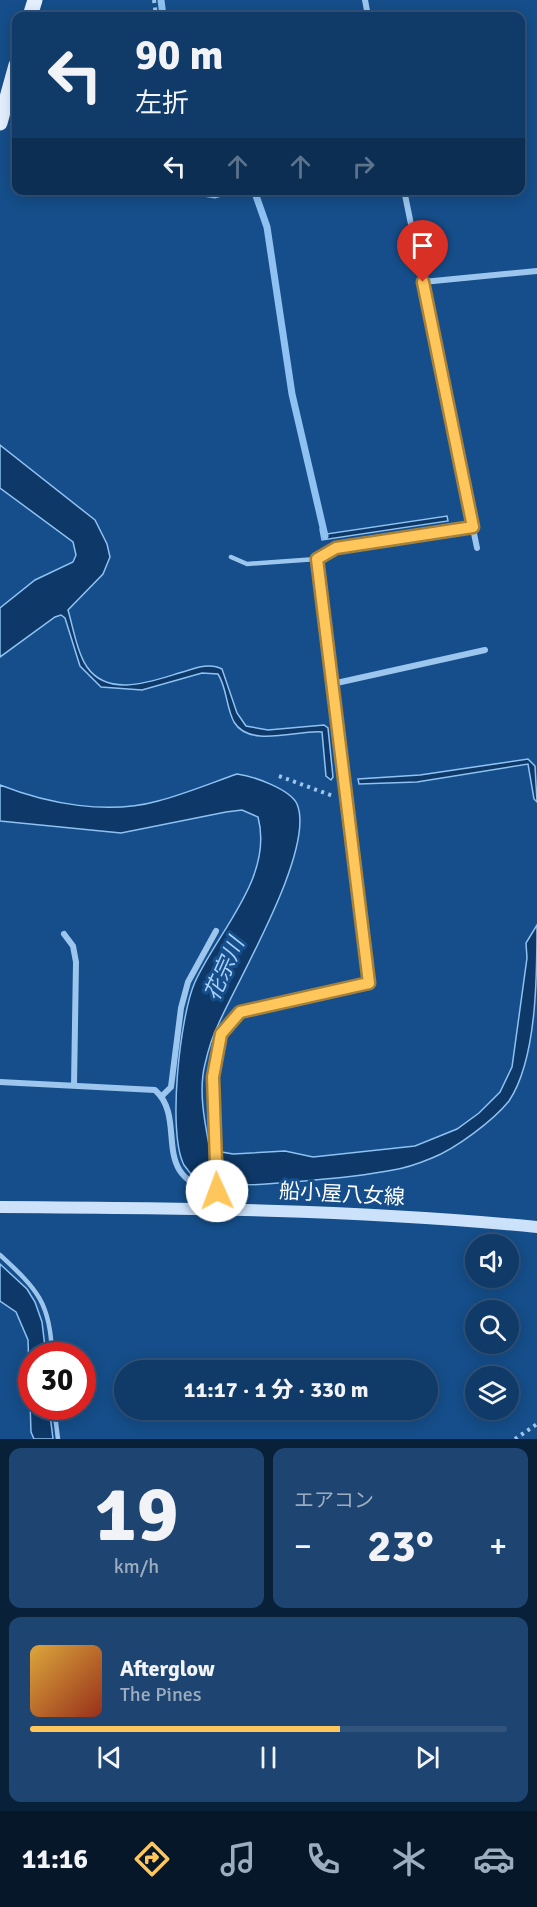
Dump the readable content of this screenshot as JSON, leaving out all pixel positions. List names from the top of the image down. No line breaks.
{"streets":{"main road":["船小屋八女線"]},"water":["花宗川"],"page":{"turn":["90 m","左折"],"limit":"30","trip":"11:17 · 1 分 · 330 m","tile":[["19","km/h"],"エアコン"],"heat":["−","23°","+"],"song":["Afterglow","The Pines"],"tabs":"11:16"}}
